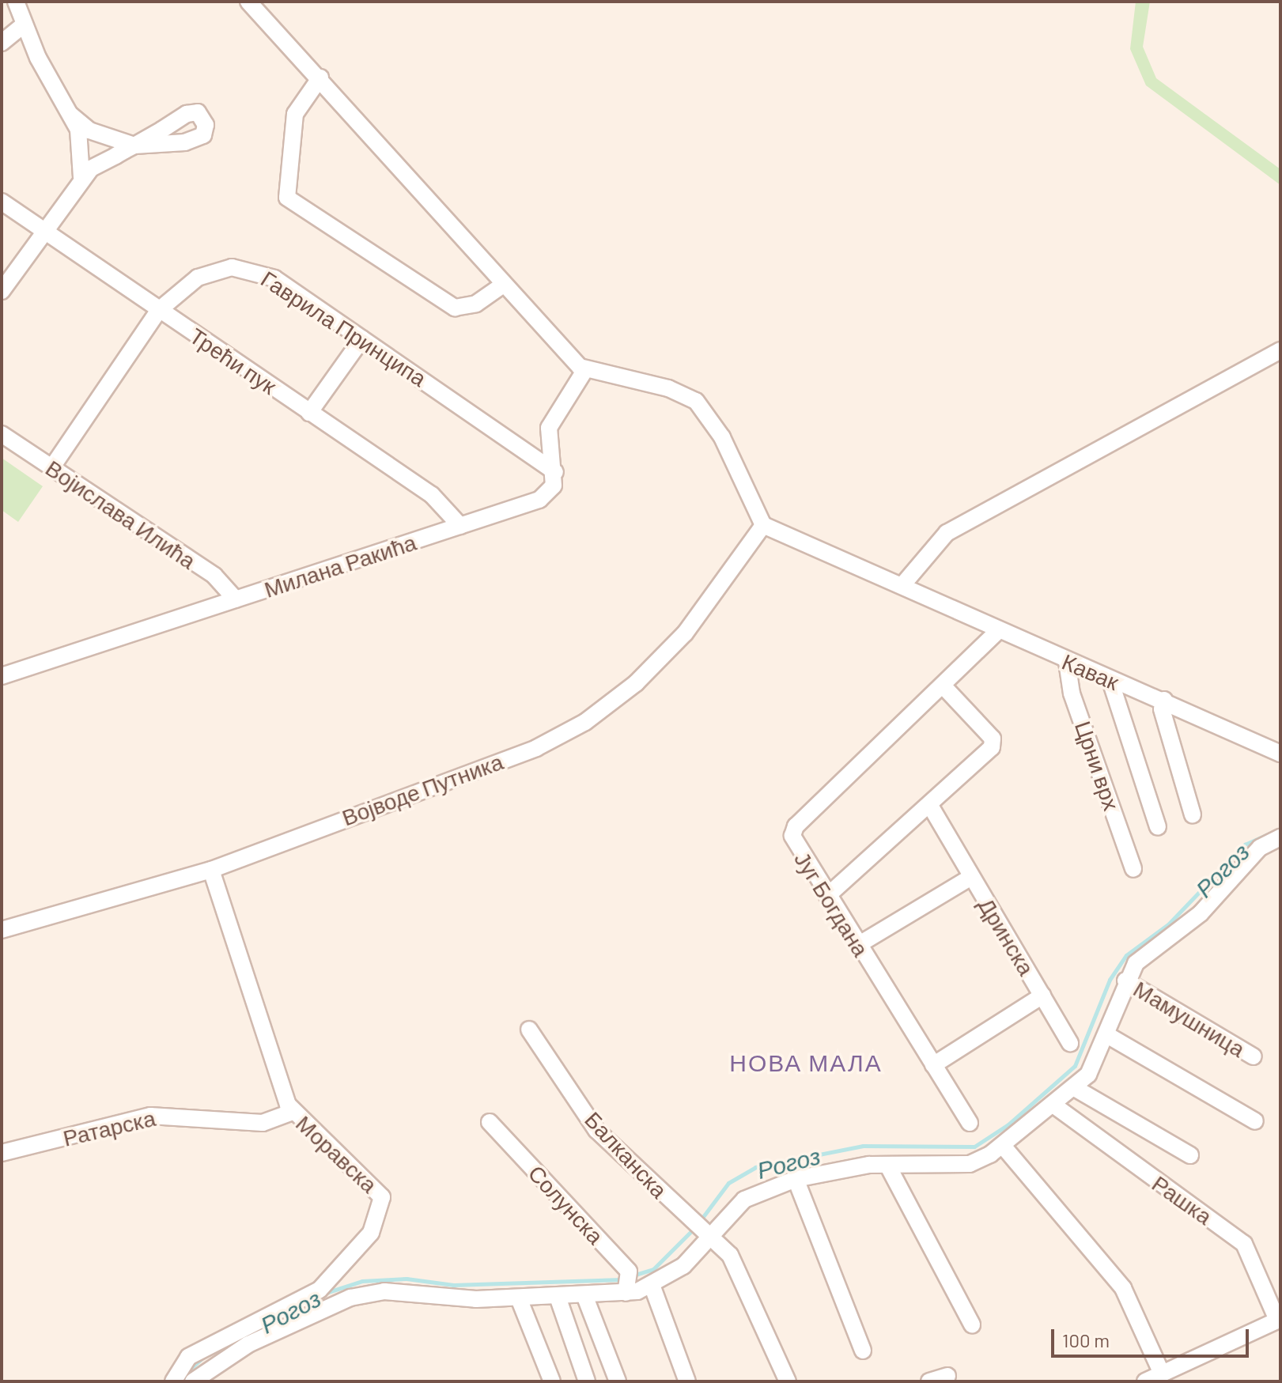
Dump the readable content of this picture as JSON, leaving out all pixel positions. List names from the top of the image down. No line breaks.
{"streets":{"street":["Гаврила Принципа","Трећи пук","Војислава Илића","Милана Ракића","Кавак","Црни врх","Војводе Путника","Југ Богдана","Дринска","Мамушница","Ратарска","Моравска","Балканска","Рашка","Солунска"]},"crossings":[["Гаврила Принципа","Трећи пук"],["Гаврила Принципа","Војислава Илића"],["Гаврила Принципа","Милана Ракића"],["Трећи пук","Милана Ракића"],["Војислава Илића","Милана Ракића"],["Кавак","Црни врх"],["Кавак","Војводе Путника"],["Кавак","Југ Богдана"],["Војводе Путника","Моравска"],["Југ Богдана","Дринска"],["Ратарска","Моравска"]],"districts":["НОВА МАЛА"],"water":["Рогоз"],"scale_bar":"100 m"}
